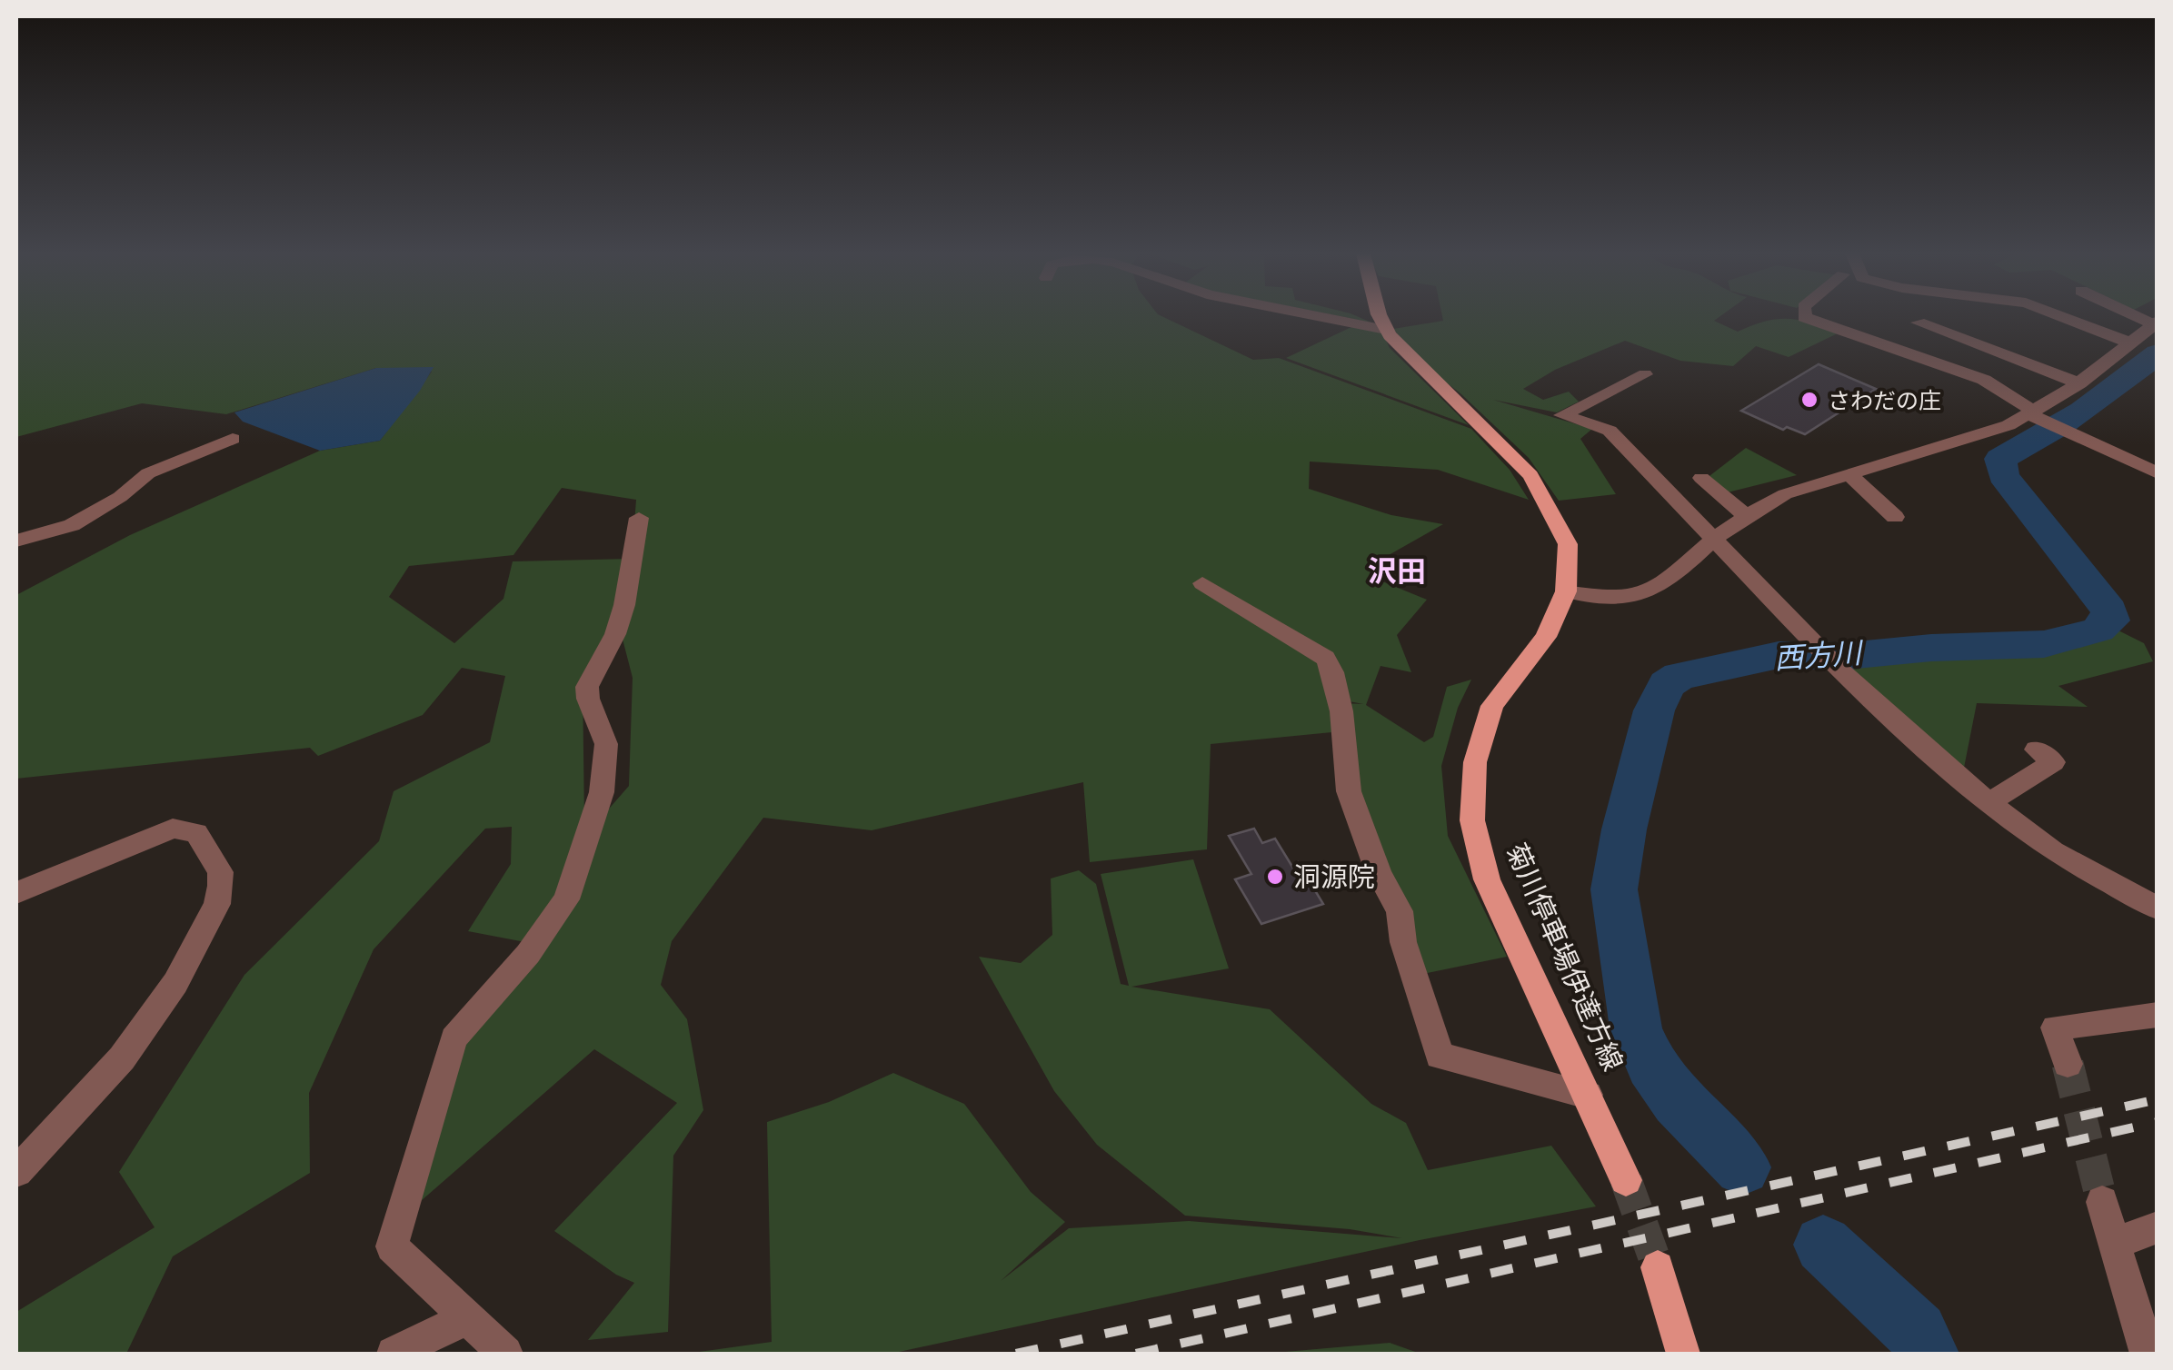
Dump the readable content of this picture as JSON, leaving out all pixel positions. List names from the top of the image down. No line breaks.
{"streets":{"main road":["菊川停車場伊達方線"]},"districts":["沢田"],"water":["西方川"],"places":["さわだの庄","洞源院"]}
